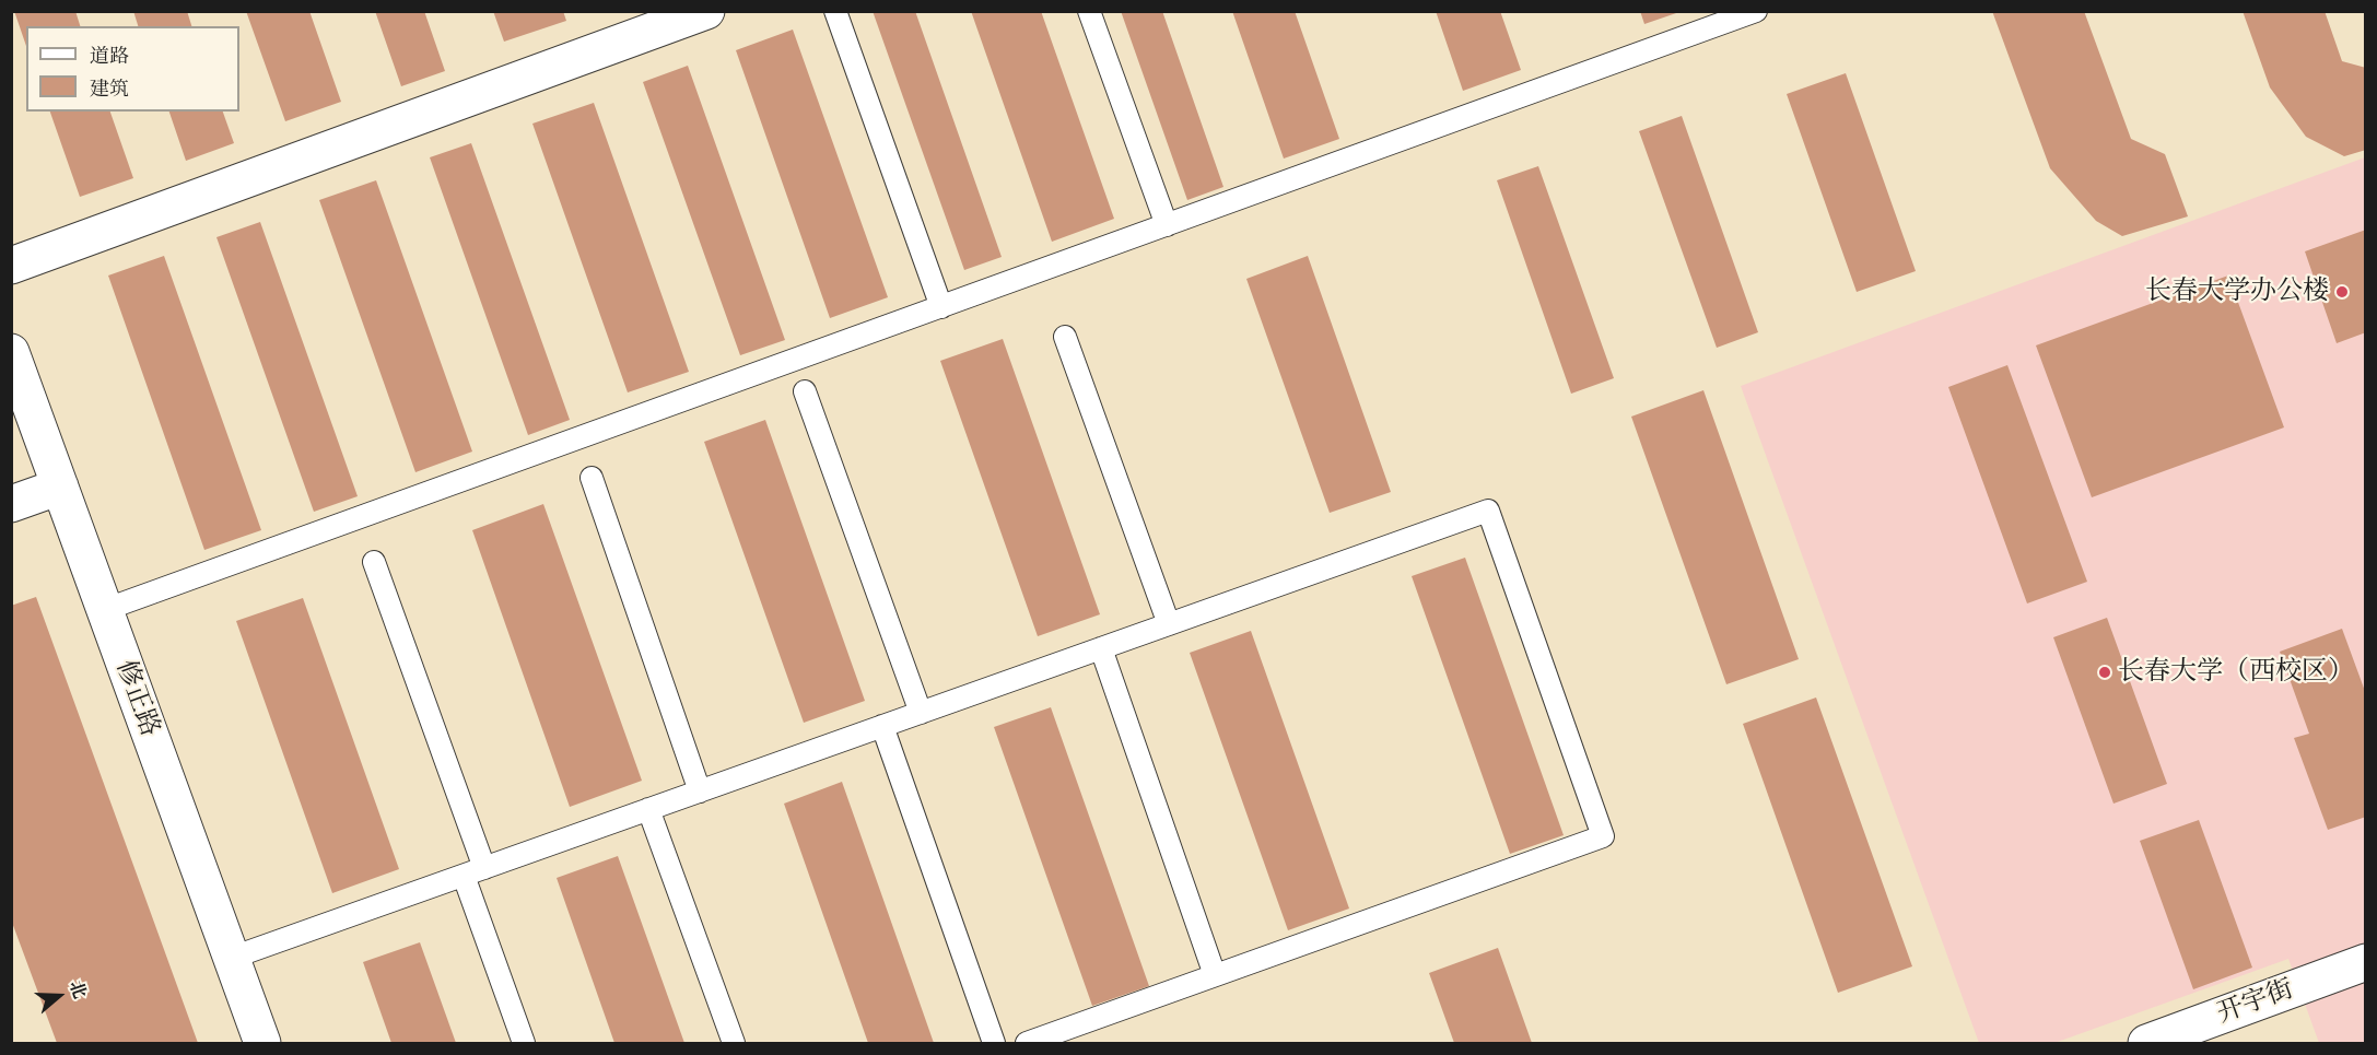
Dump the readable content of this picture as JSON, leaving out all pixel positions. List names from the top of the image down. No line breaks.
{"streets":{"street":["修正路","开宇街"]},"places":["长春大学办公楼","长春大学（西校区）"],"legend":["道路","建筑"],"north":"right"}
